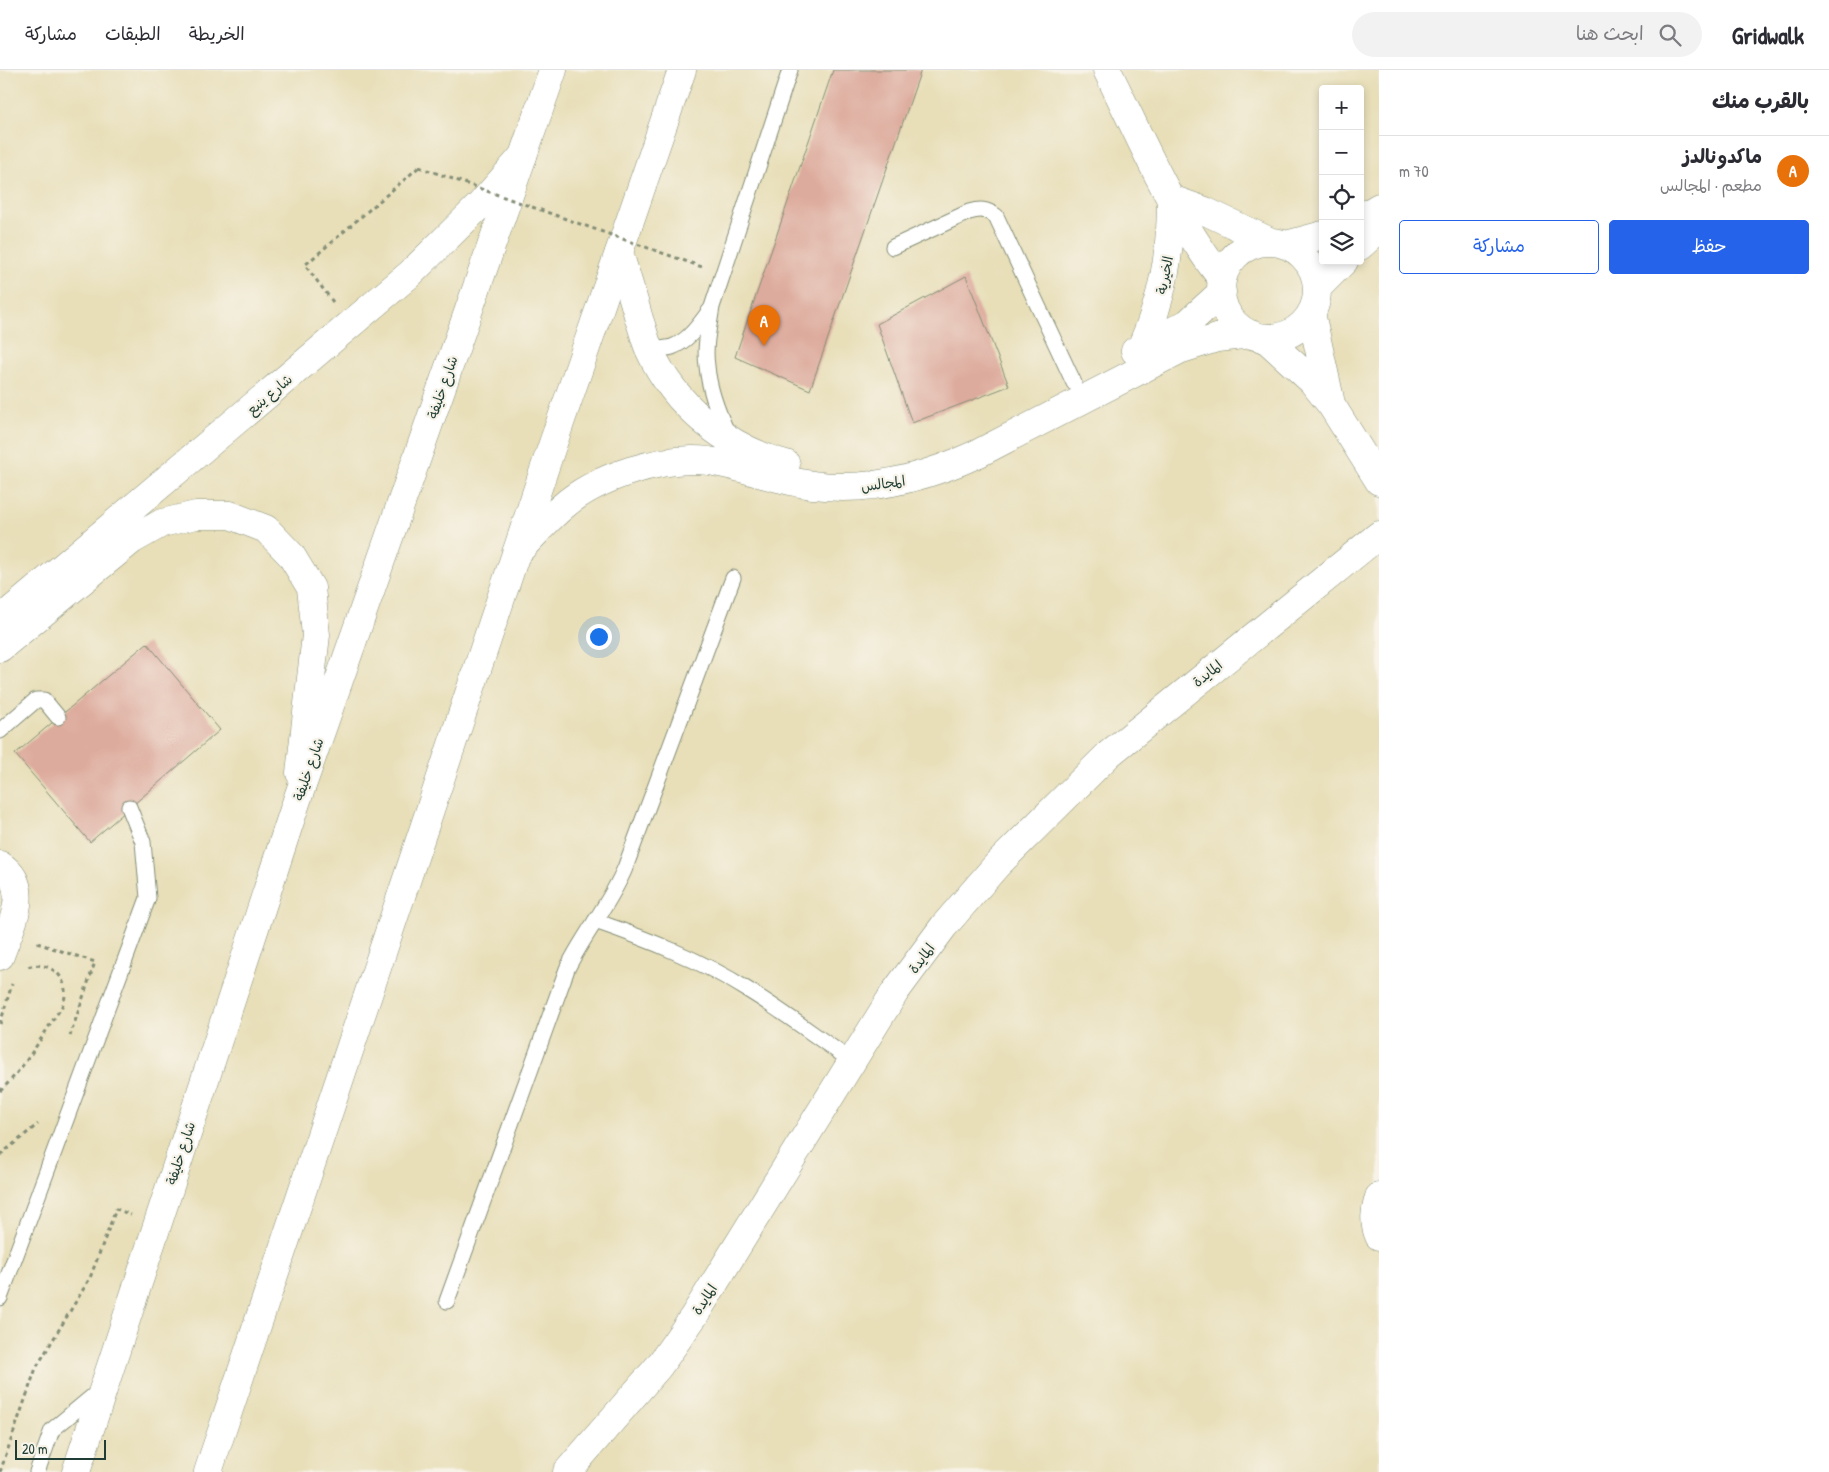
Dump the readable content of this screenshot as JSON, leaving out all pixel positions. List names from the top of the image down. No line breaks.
{"streets":{"street":["الخيرية","شارع خليفة","شارع ينبع","المجالس","المايدة"]},"crossings":[["الخيرية","المجالس"],["شارع خليفة","شارع ينبع"]],"scale_bar":"20 m","page":{"header":"Gridwalk","search":"ابحث هنا","nav":["الخريطة","الطبقات","مشاركة"],"heading":"بالقرب منك","map_buttons":["+","−"],"list":[{"mark":"A","name":"ماكدونالدز","note":"مطعم · المجالس","value":"70 m"}],"buttons":["حفظ","مشاركة"],"pins":"A","scale":"20 m"}}
